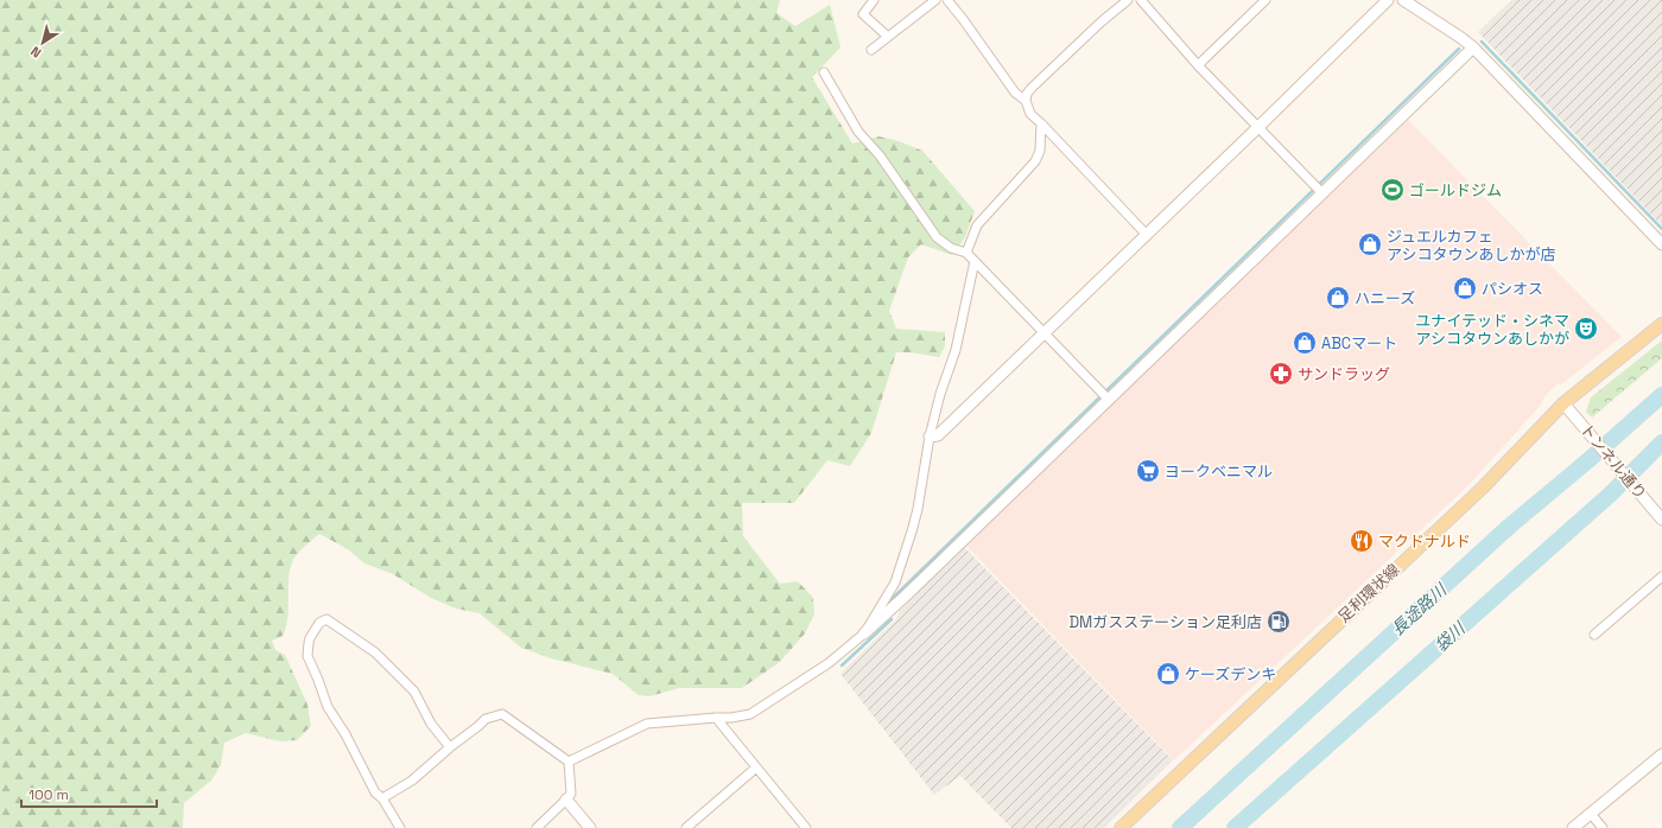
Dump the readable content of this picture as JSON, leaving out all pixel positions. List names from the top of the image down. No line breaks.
{"streets":{"main road":["足利環状線"],"street":["トンネル通り"]},"crossings":[["トンネル通り","足利環状線"]],"water":["長途路川","袋川"],"places":{"sports":["ゴールドジム"],"shop":["ジュエルカフェ アシコタウンあしかが店","パシオス","ハニーズ","ABCマート","ケーズデンキ"],"theatre":["ユナイテッド・シネマ アシコタウンあしかが"],"pharmacy":["サンドラッグ"],"supermarket":["ヨークベニマル"],"restaurant":["マクドナルド"],"fuel station":["DMガスステーション足利店"]},"scale_bar":"100 m","north":"bottom left"}
